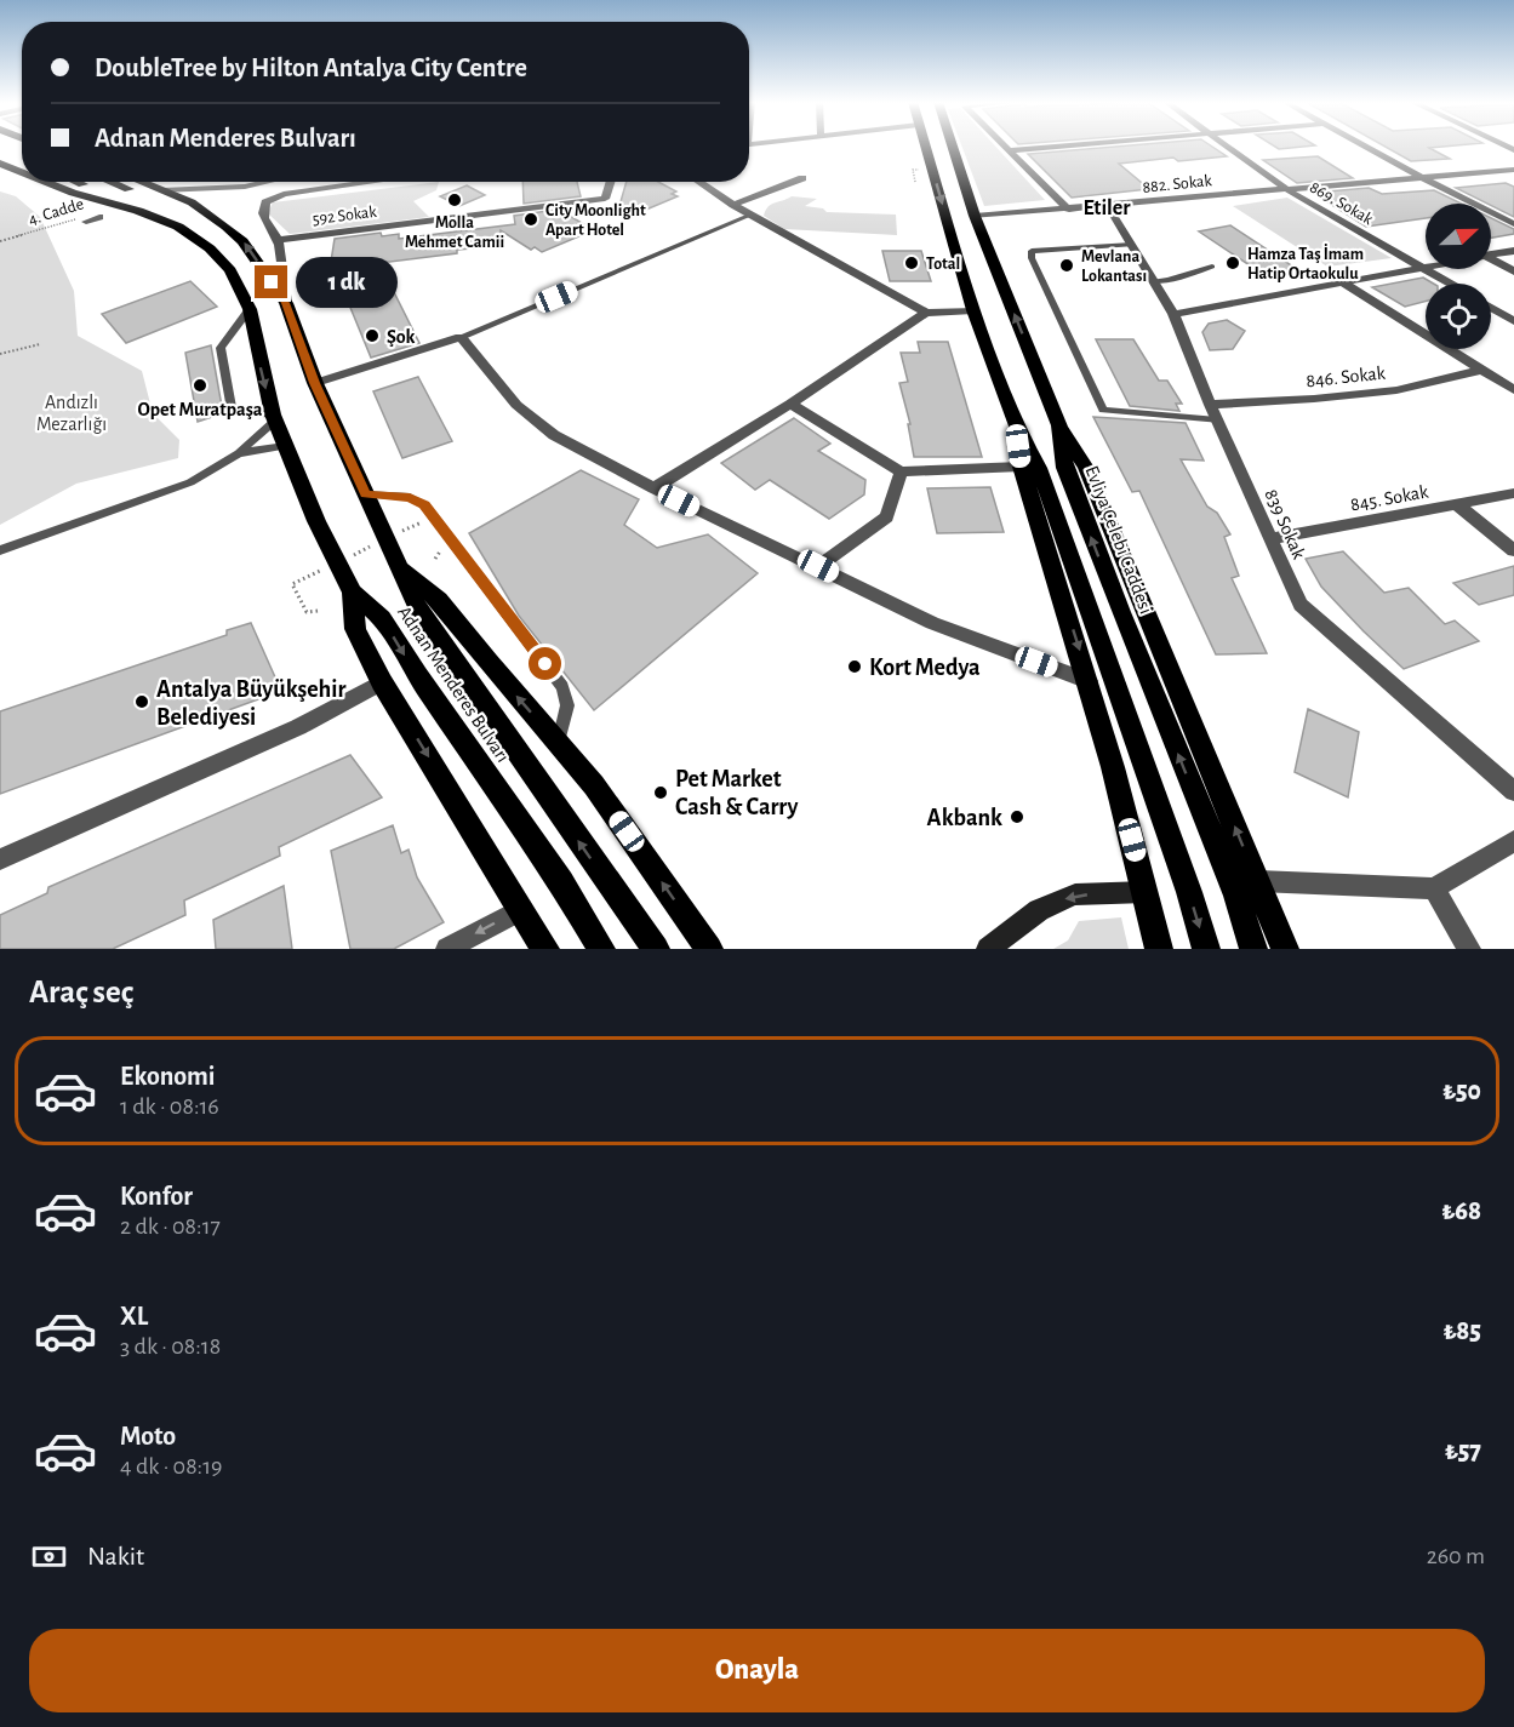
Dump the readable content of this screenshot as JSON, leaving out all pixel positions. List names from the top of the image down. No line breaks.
{"streets":{"main road":["Evliya Çelebi Caddesi","Adnan Menderes Bulvarı"],"street":["882. Sokak","869. Sokak","592 Sokak","846. Sokak","845. Sokak","839 Sokak"],"path":["4. Cadde"]},"crossings":[["882. Sokak","869. Sokak"],["882. Sokak","839 Sokak"],["882. Sokak","Evliya Çelebi Caddesi"],["846. Sokak","839 Sokak"],["845. Sokak","839 Sokak"]],"districts":["Etiler"],"parks":["Andızlı Mezarlığı"],"places":["Molla Mehmet Camii","City Moonlight Apart Hotel","Total","Hamza Taş İmam Hatip Ortaokulu","Mevlana Lokantası","Şok","Opet Muratpaşa","Kort Medya","Antalya Büyükşehir Belediyesi","Pet Market Cash & Carry","Akbank"],"north":"right","page":{"banner":["DoubleTree by Hilton Antalya City Centre","Adnan Menderes Bulvarı"],"bubble":"1 dk","heading":"Araç seç","list":[{"name":"Ekonomi","note":"1 dk · 08:16","value":"₺50"},{"name":"Konfor","note":"2 dk · 08:17","value":"₺68"},{"name":"XL","note":"3 dk · 08:18","value":"₺85"},{"name":"Moto","note":"4 dk · 08:19","value":"₺57"}],"pay":["Nakit","260 m"],"buttons":"Onayla"}}
